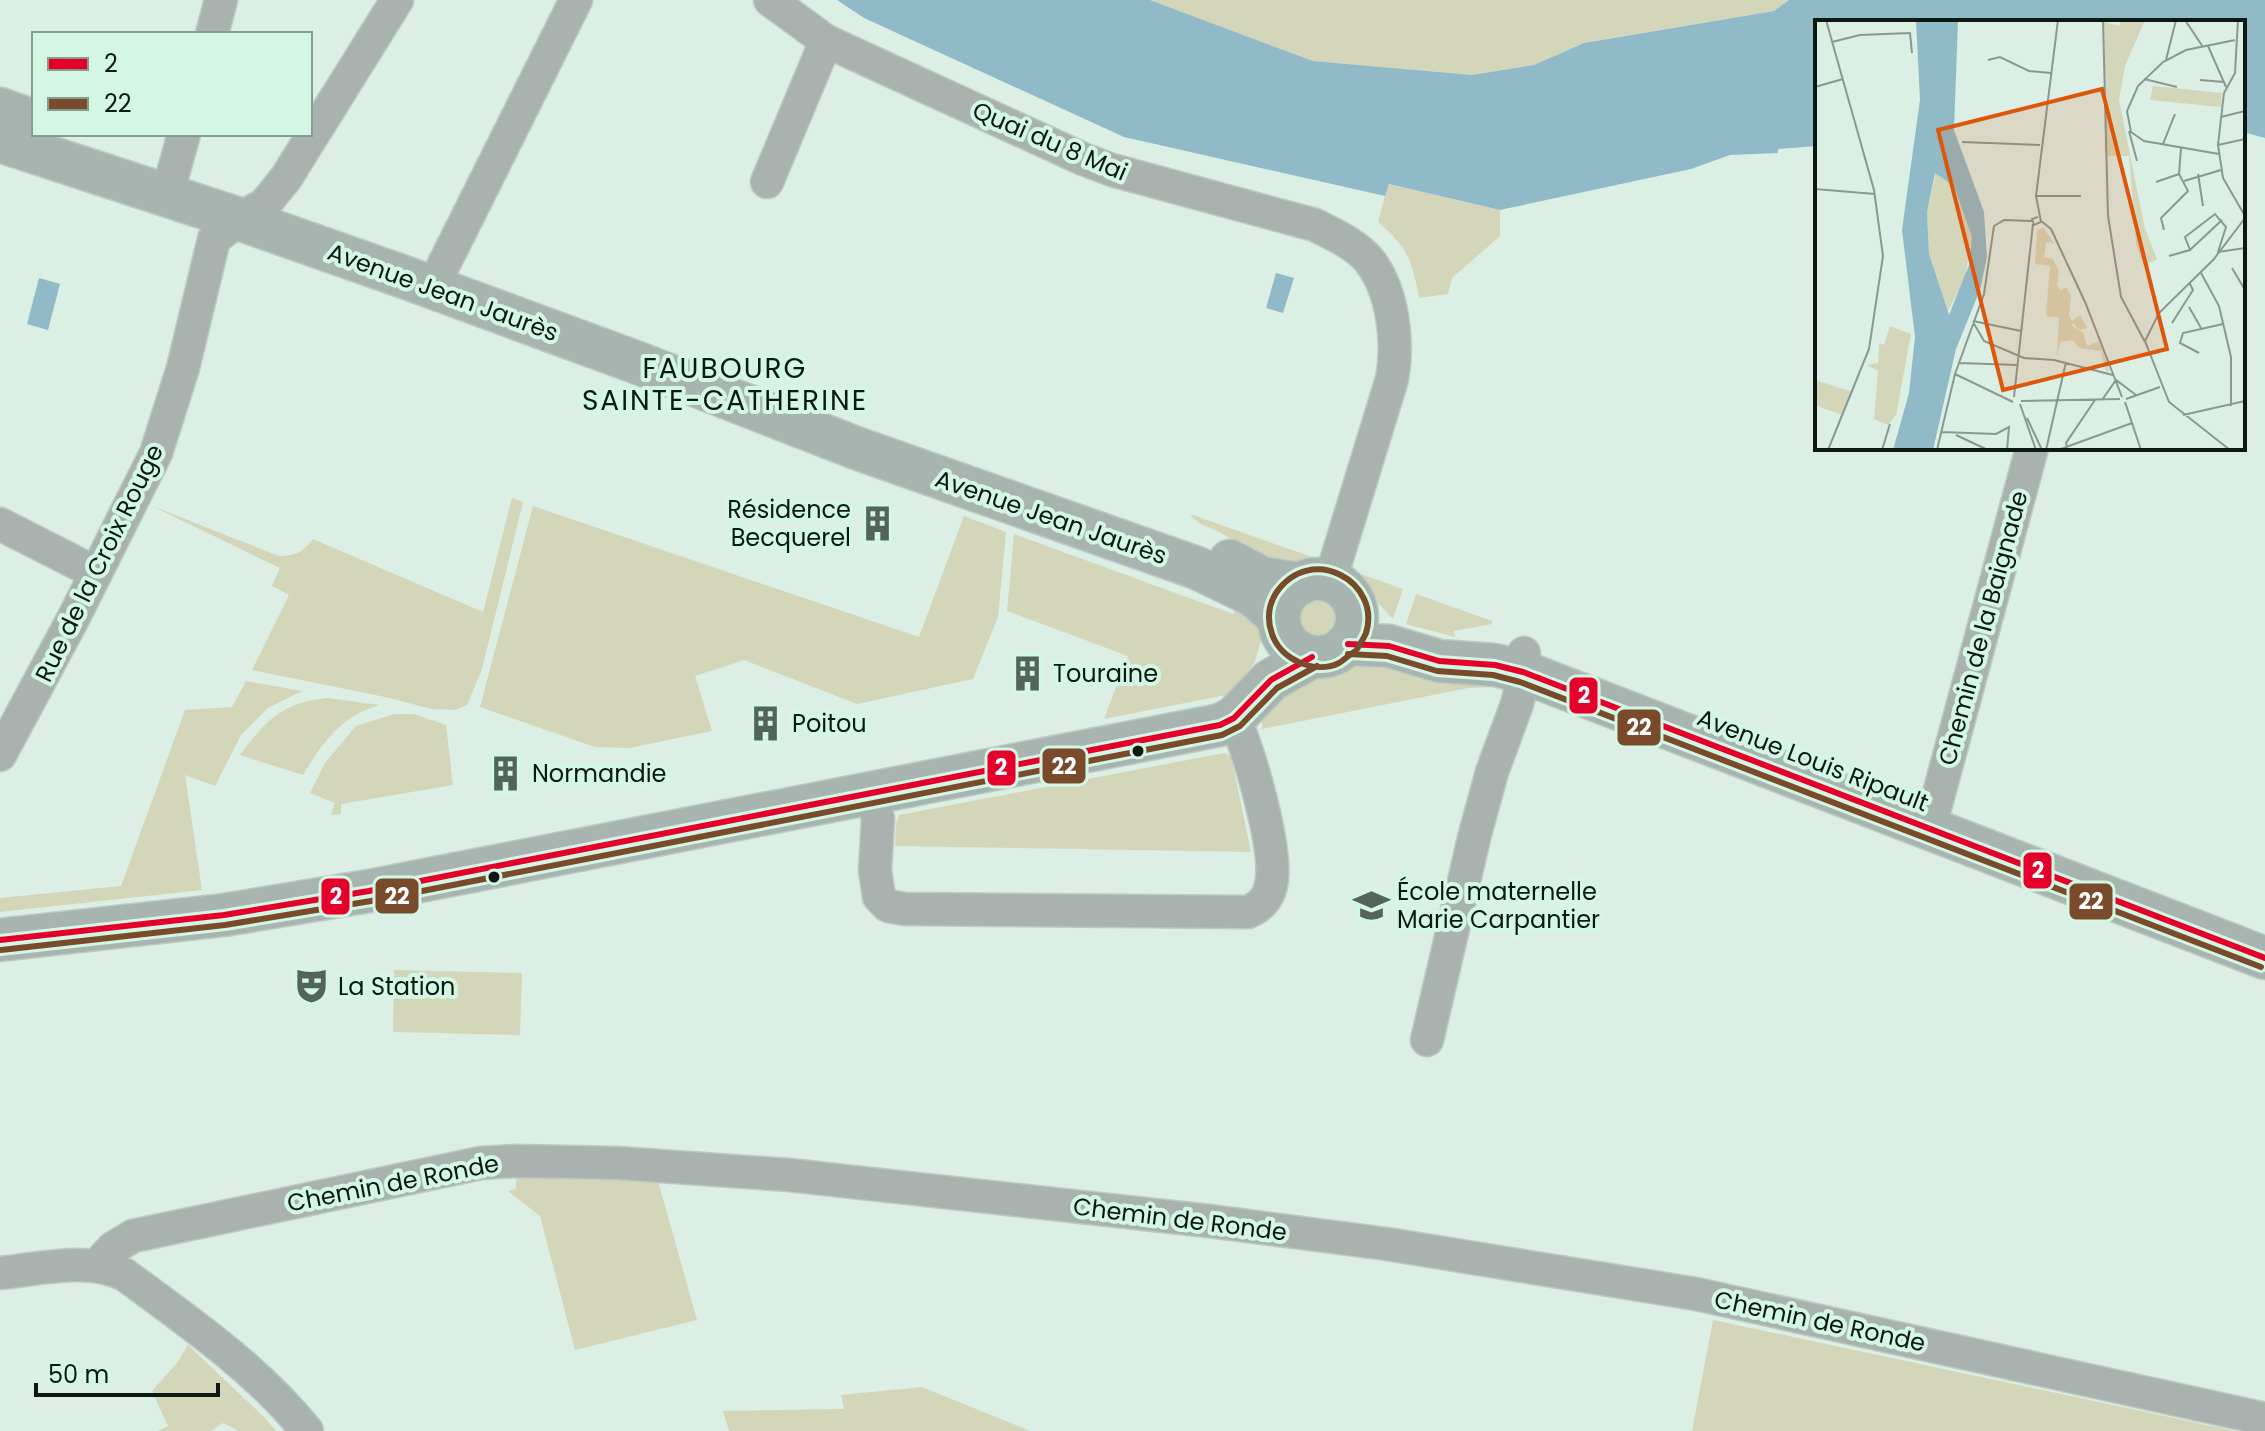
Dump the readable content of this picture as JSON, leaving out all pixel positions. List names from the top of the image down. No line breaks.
{"streets":{"main road":["Avenue Jean Jaurès","Avenue Louis Ripault"],"street":["Quai du 8 Mai","Rue de la Croix Rouge","Chemin de la Baignade","Chemin de Ronde"]},"crossings":[["Quai du 8 Mai","Avenue Jean Jaurès"],["Quai du 8 Mai","Avenue Louis Ripault"],["Avenue Jean Jaurès","Rue de la Croix Rouge"],["Avenue Jean Jaurès","Avenue Louis Ripault"],["Chemin de la Baignade","Avenue Louis Ripault"]],"districts":["FAUBOURG SAINTE-CATHERINE"],"places":{"building":["Résidence Becquerel","Touraine","Poitou","Normandie"],"school or university":["École maternelle Marie Carpantier"],"theatre":["La Station"]},"lines":["transit line 22","transit line 2"],"legend":["2","22"],"scale_bar":"50 m"}
